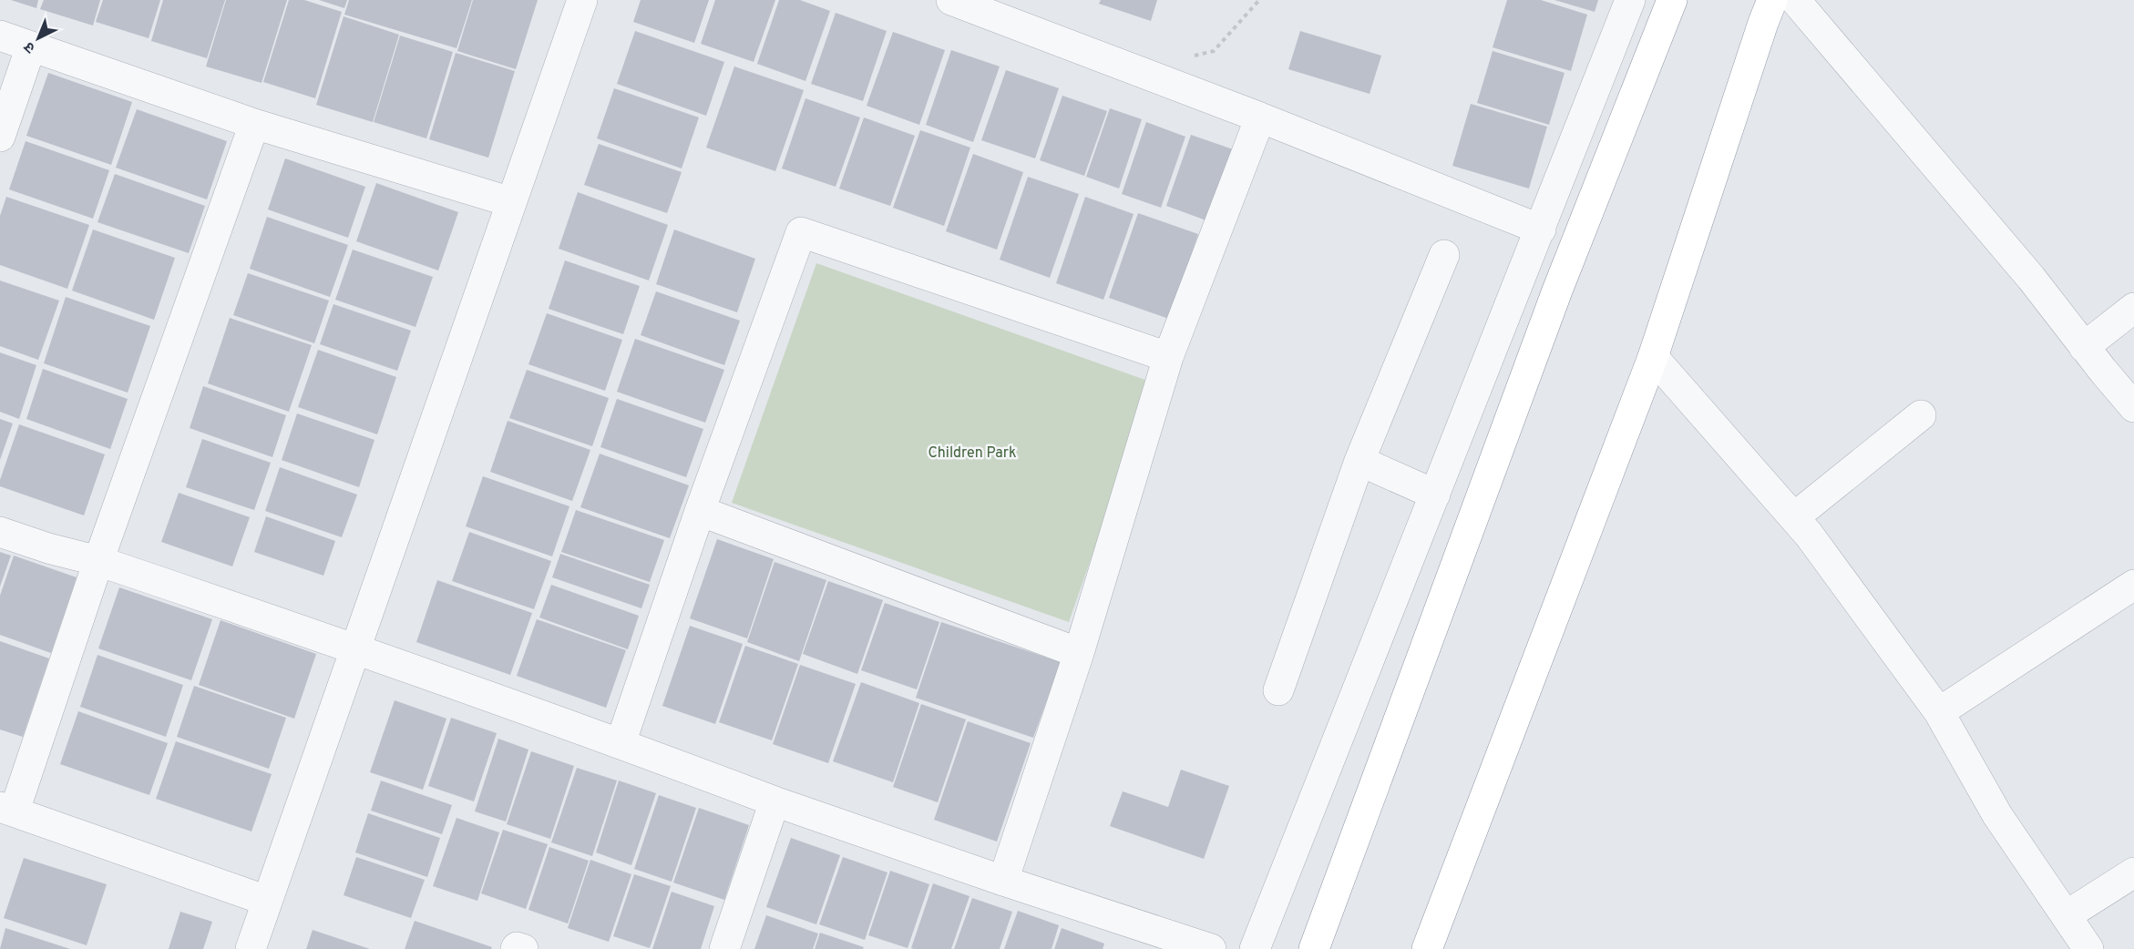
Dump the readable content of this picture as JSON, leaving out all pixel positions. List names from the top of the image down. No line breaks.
{"parks":["Children Park"],"north":"bottom left"}
